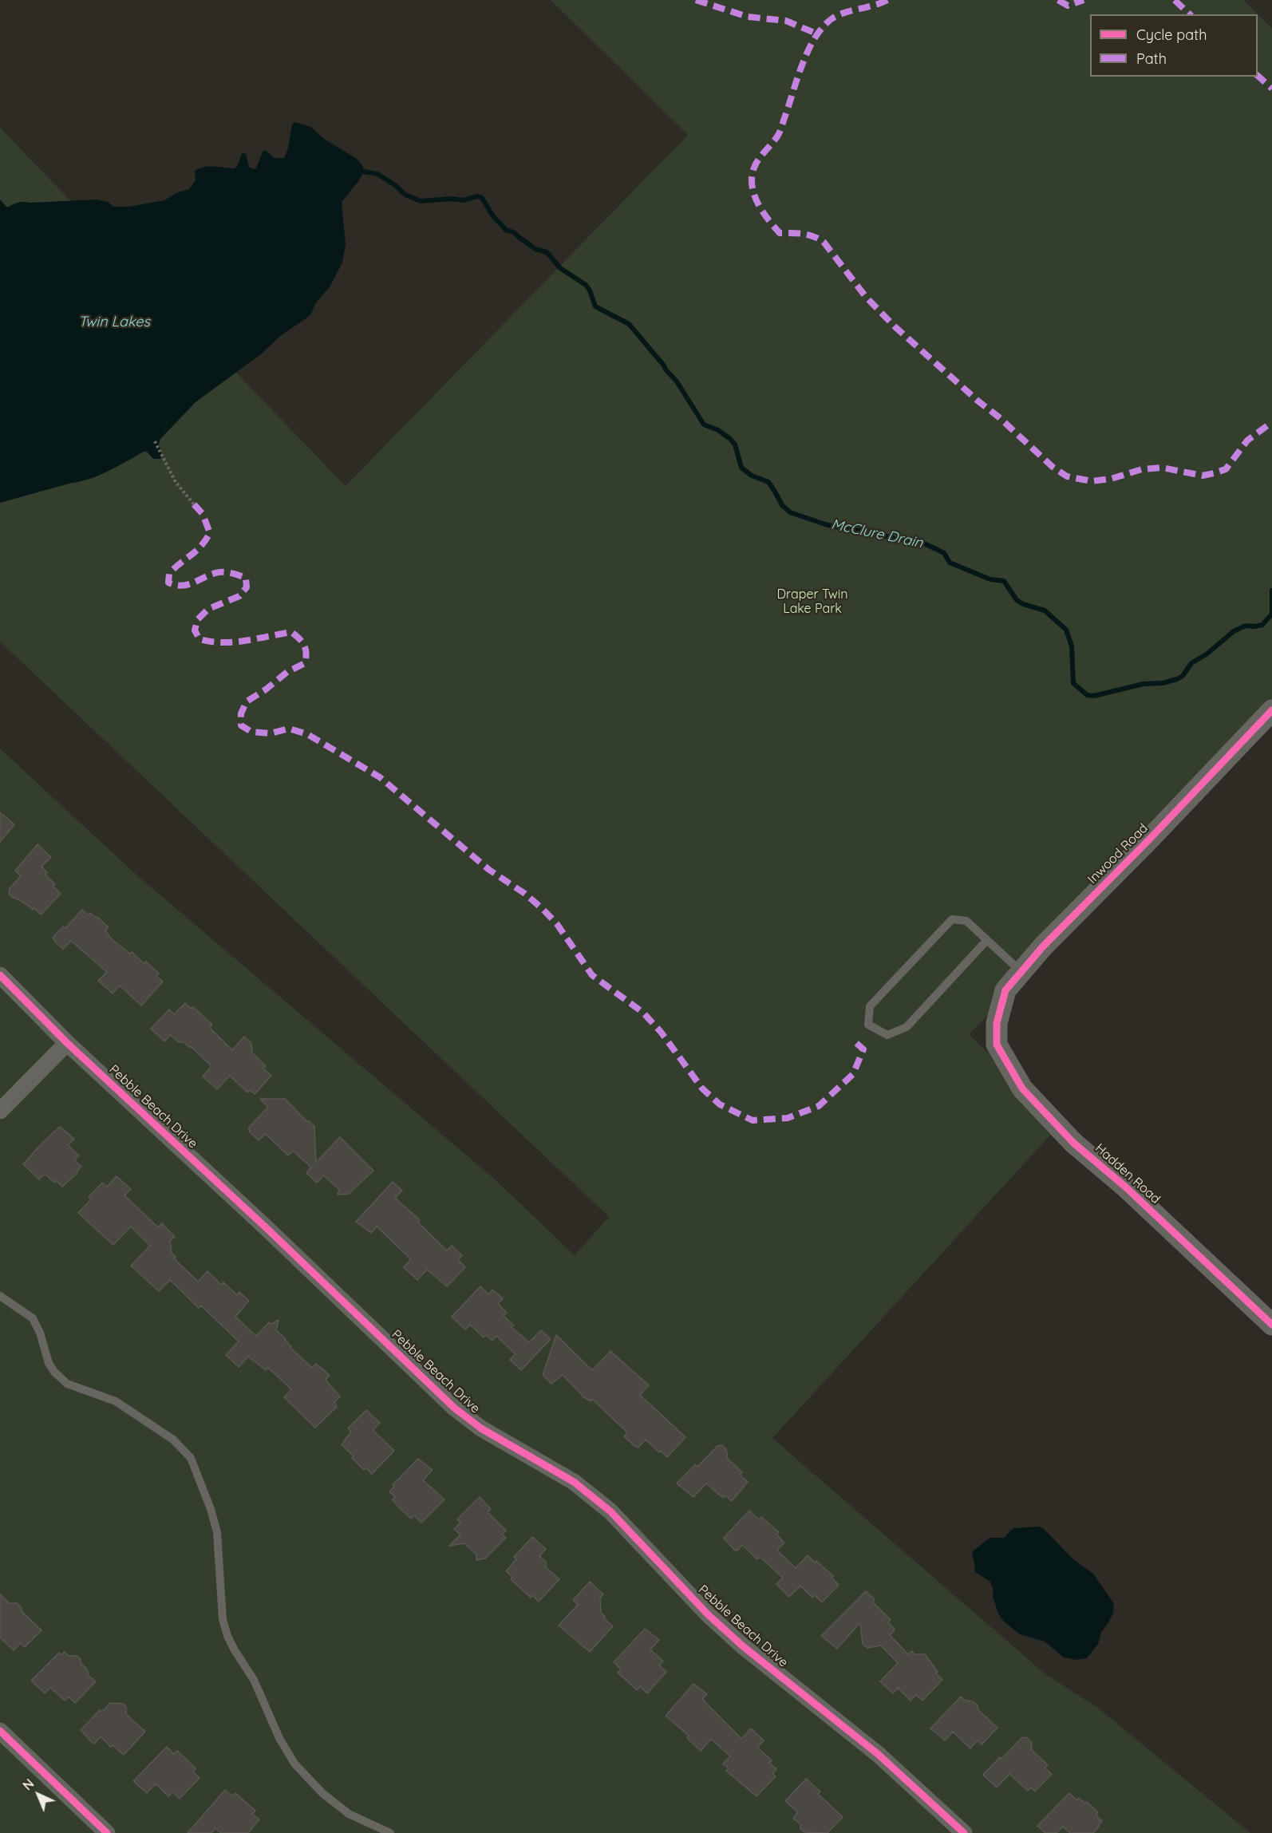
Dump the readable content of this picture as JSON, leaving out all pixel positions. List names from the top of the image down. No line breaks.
{"streets":{"street":["Inwood Road","Pebble Beach Drive","Hadden Road"]},"crossings":[["Inwood Road","Hadden Road"]],"water":["Twin Lakes","McClure Drain"],"parks":["Draper Twin Lake Park"],"legend":["Cycle path","Path"],"north":"top left"}
